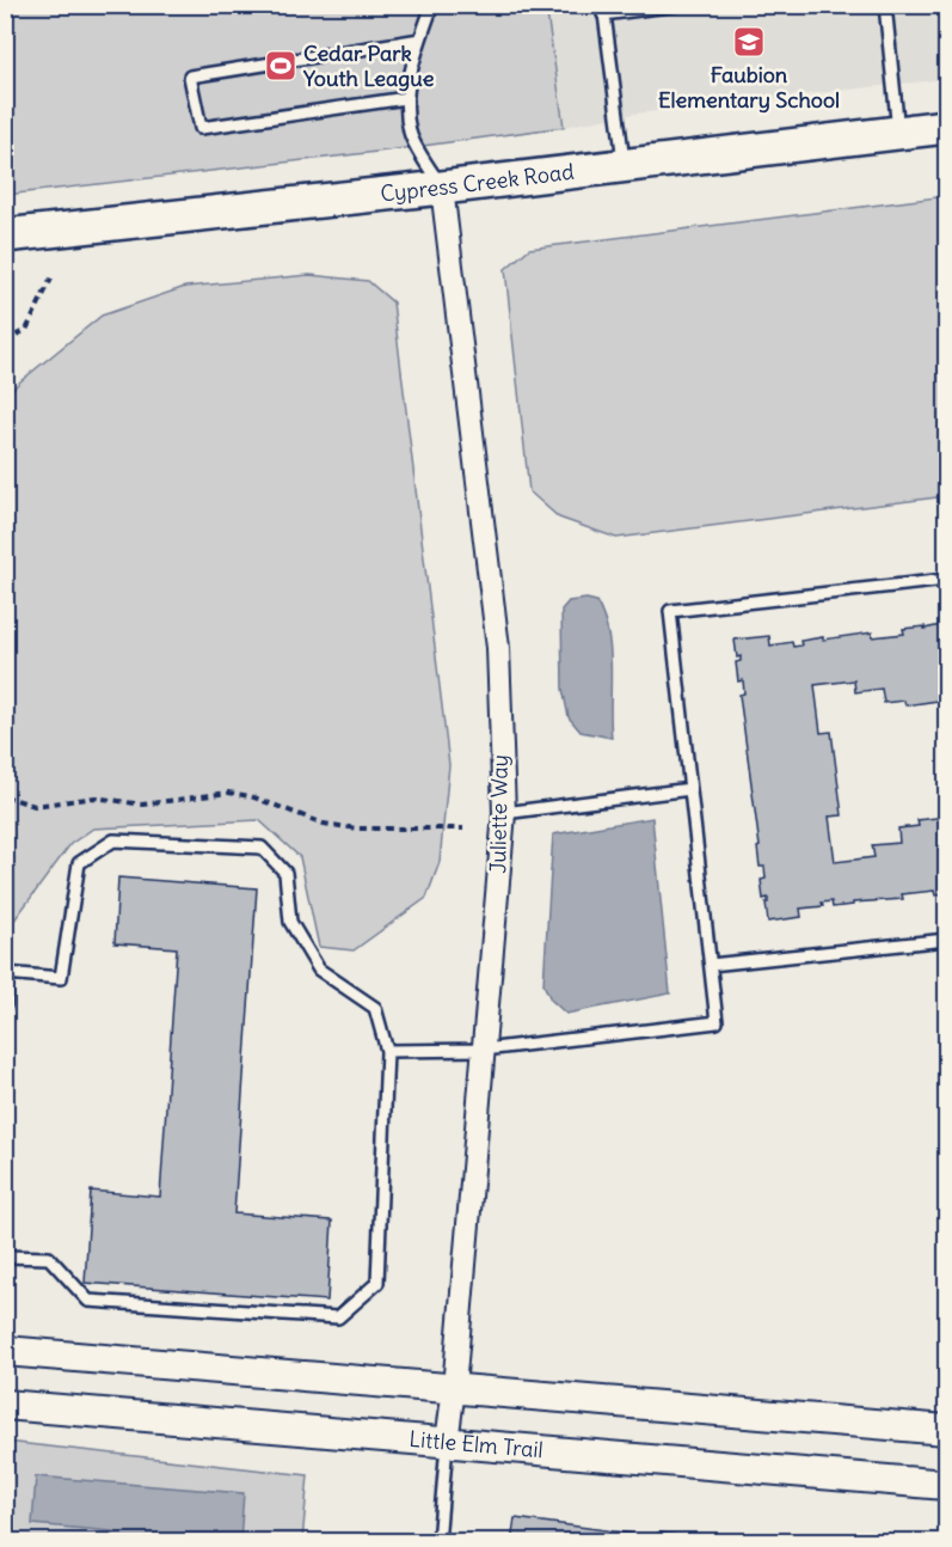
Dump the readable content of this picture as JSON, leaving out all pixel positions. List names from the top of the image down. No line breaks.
{"streets":{"main road":["Cypress Creek Road"],"street":["Juliette Way","Little Elm Trail"]},"crossings":[["Cypress Creek Road","Juliette Way"],["Juliette Way","Little Elm Trail"]],"places":{"school or university":["Faubion Elementary School"],"sports":["Cedar Park Youth League"]}}
